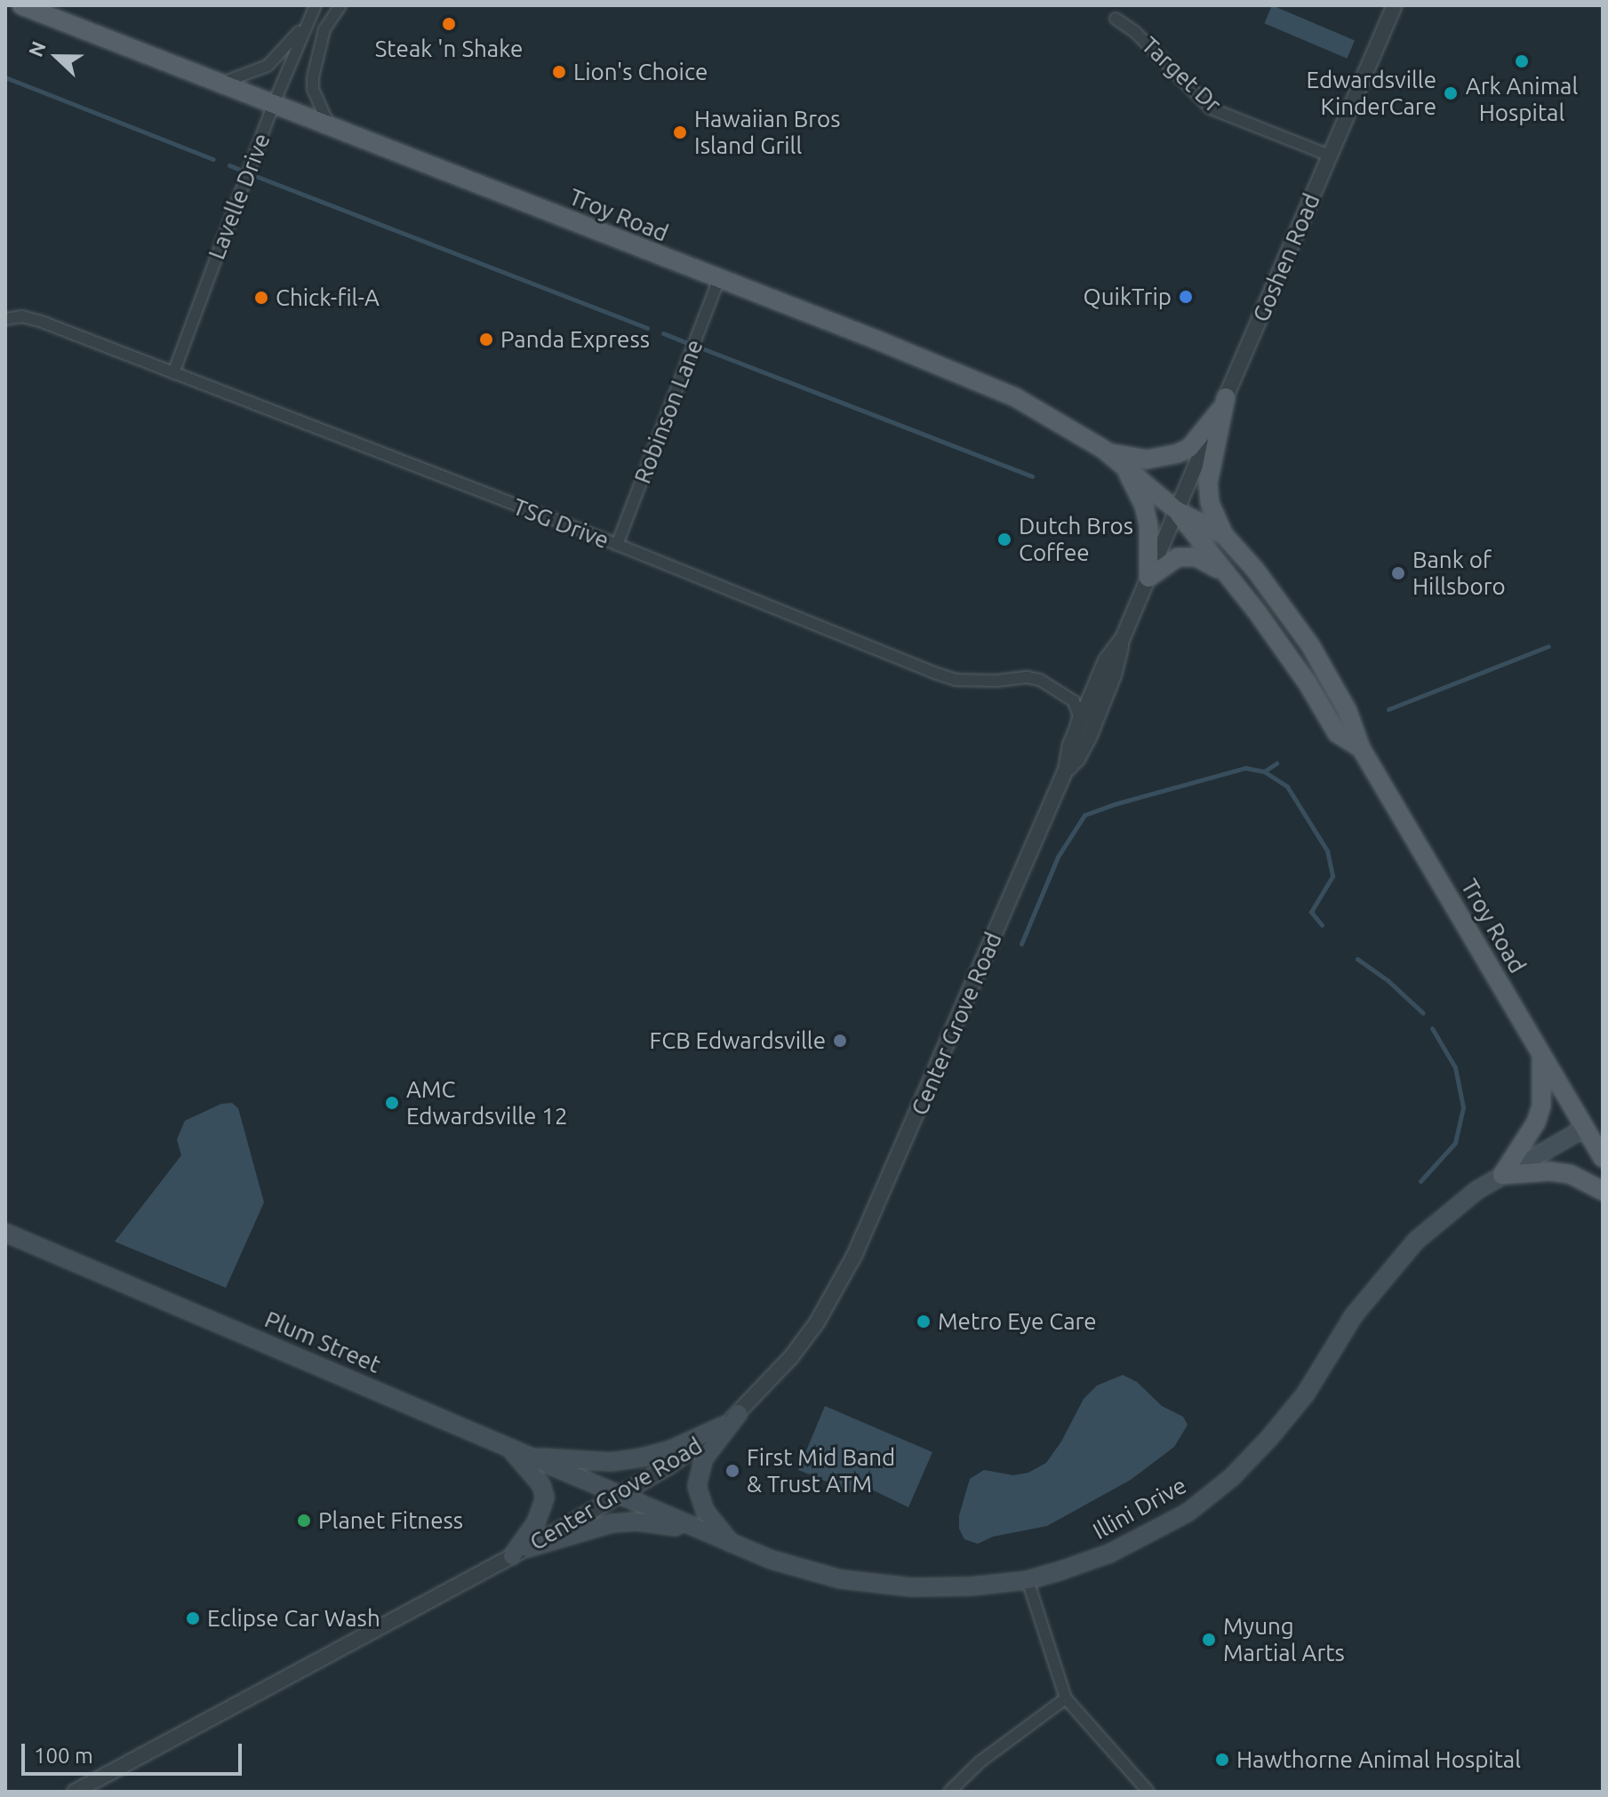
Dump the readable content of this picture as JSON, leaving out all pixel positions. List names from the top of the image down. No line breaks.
{"streets":{"main road":["Troy Road","Plum Street","Illini Drive"],"street":["Target Dr","Lavelle Drive","Goshen Road","Robinson Lane","TSG Drive","Center Grove Road"]},"crossings":[["Target Dr","Goshen Road"],["Lavelle Drive","Troy Road"],["Lavelle Drive","TSG Drive"],["Troy Road","Goshen Road"],["Troy Road","Robinson Lane"],["Troy Road","Center Grove Road"],["Troy Road","Illini Drive"],["Goshen Road","Center Grove Road"],["Robinson Lane","TSG Drive"],["TSG Drive","Center Grove Road"],["Center Grove Road","Plum Street"],["Center Grove Road","Illini Drive"],["Plum Street","Illini Drive"]],"places":["Steak 'n Shake","Ark Animal Hospital","Lion's Choice","Edwardsville KinderCare","Hawaiian Bros Island Grill","QuikTrip","Chick-fil-A","Panda Express","Dutch Bros Coffee","Bank of Hillsboro","FCB Edwardsville","AMC Edwardsville 12","Metro Eye Care","First Mid Band & Trust ATM","Planet Fitness","Eclipse Car Wash","Myung Martial Arts","Hawthorne Animal Hospital"],"scale_bar":"100 m","north":"left"}
